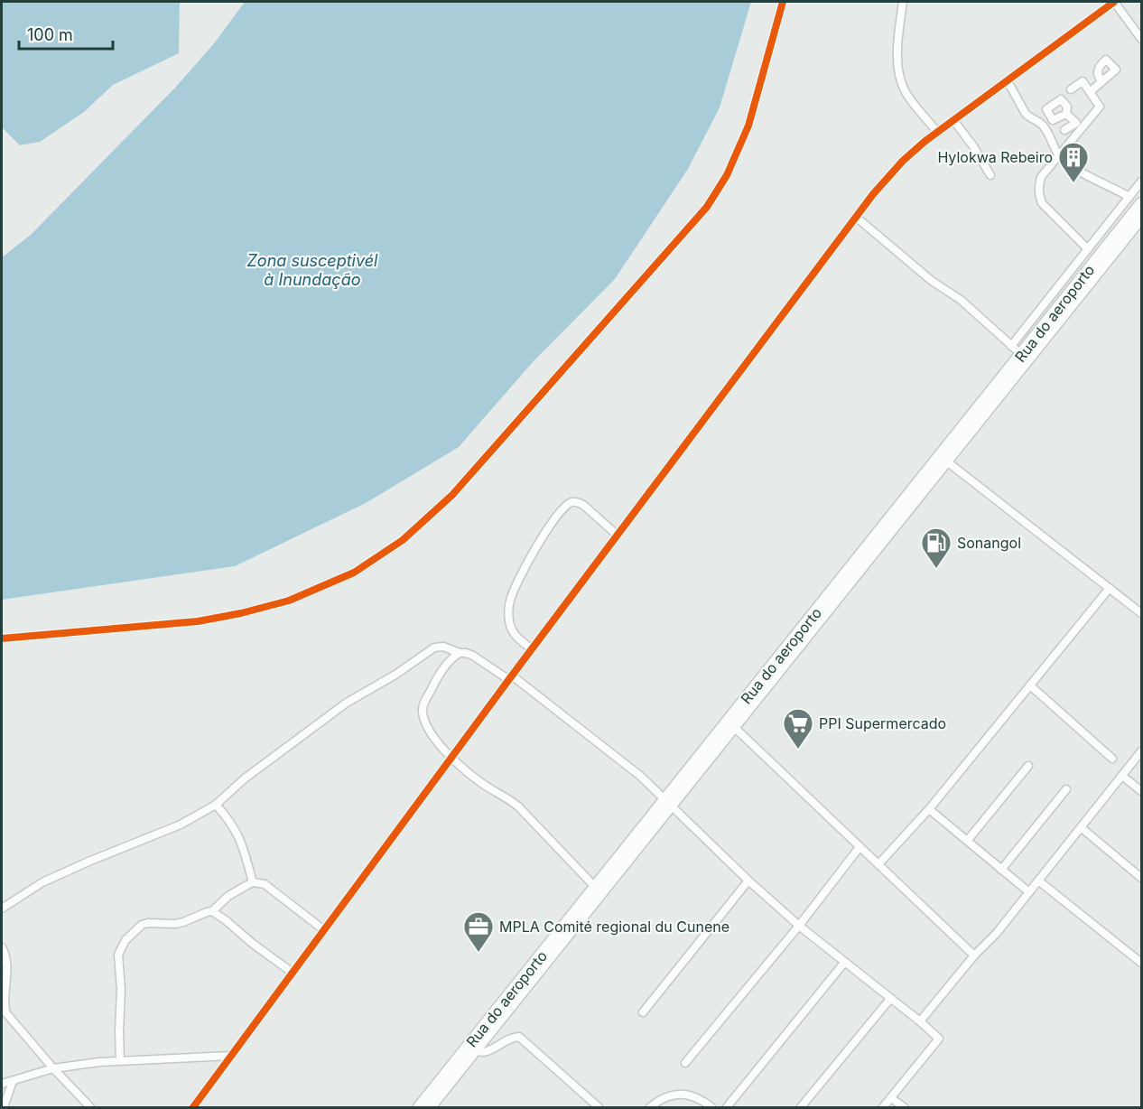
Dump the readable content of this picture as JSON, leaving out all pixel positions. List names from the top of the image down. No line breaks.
{"streets":{"main road":["Rua do aeroporto"]},"water":["Zona susceptivél à Inundação"],"places":{"building":["Hylokwa Rebeiro"],"fuel station":["Sonangol"],"supermarket":["PPI Supermercado"],"office":["MPLA Comité regional du Cunene"]},"scale_bar":"100 m"}
